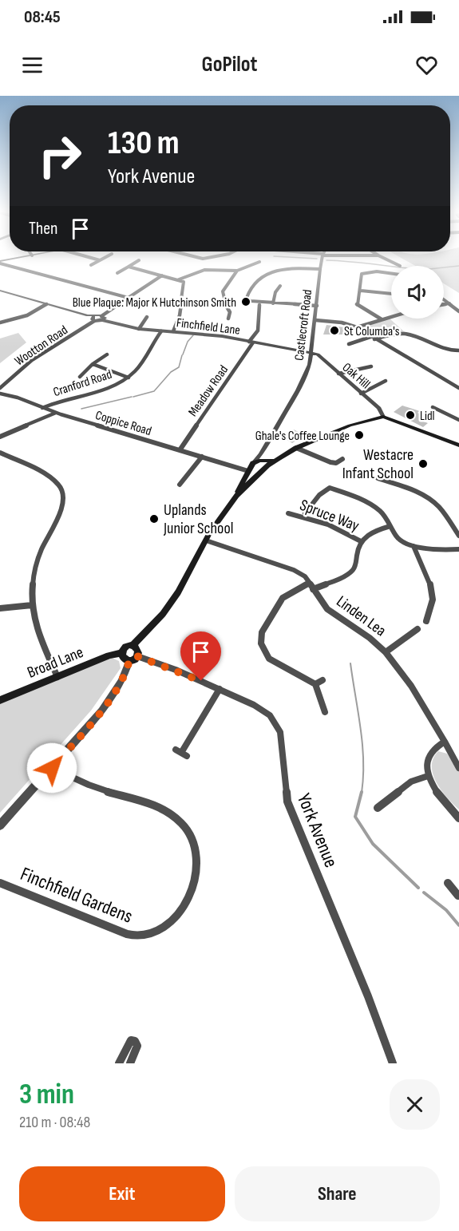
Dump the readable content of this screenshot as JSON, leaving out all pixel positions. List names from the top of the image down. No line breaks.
{"streets":{"main road":["Broad Lane"],"street":["Castlecroft Road","Finchfield Lane","Wootton Road","Oak Hill","Cranford Road","Meadow Road","Coppice Road","Spruce Way","Linden Lea","York Avenue","Finchfield Gardens"]},"crossings":[["Castlecroft Road","Finchfield Lane"],["Castlecroft Road","Oak Hill"],["Finchfield Lane","Wootton Road"],["Finchfield Lane","Oak Hill"],["Finchfield Lane","Cranford Road"],["Finchfield Lane","Meadow Road"],["Cranford Road","Coppice Road"],["Meadow Road","Coppice Road"],["Broad Lane","York Avenue"]],"places":["Blue Plaque: Major K Hutchinson Smith","St Columba's","Lidl","Ghale's Coffee Lounge","Westacre Infant School","Uplands Junior School"],"page":{"status":"08:45","header":"GoPilot","turn":["130 m","York Avenue"],"then":"Then","heading":["3 min","210 m · 08:48"],"buttons":["Exit","Share"]}}
